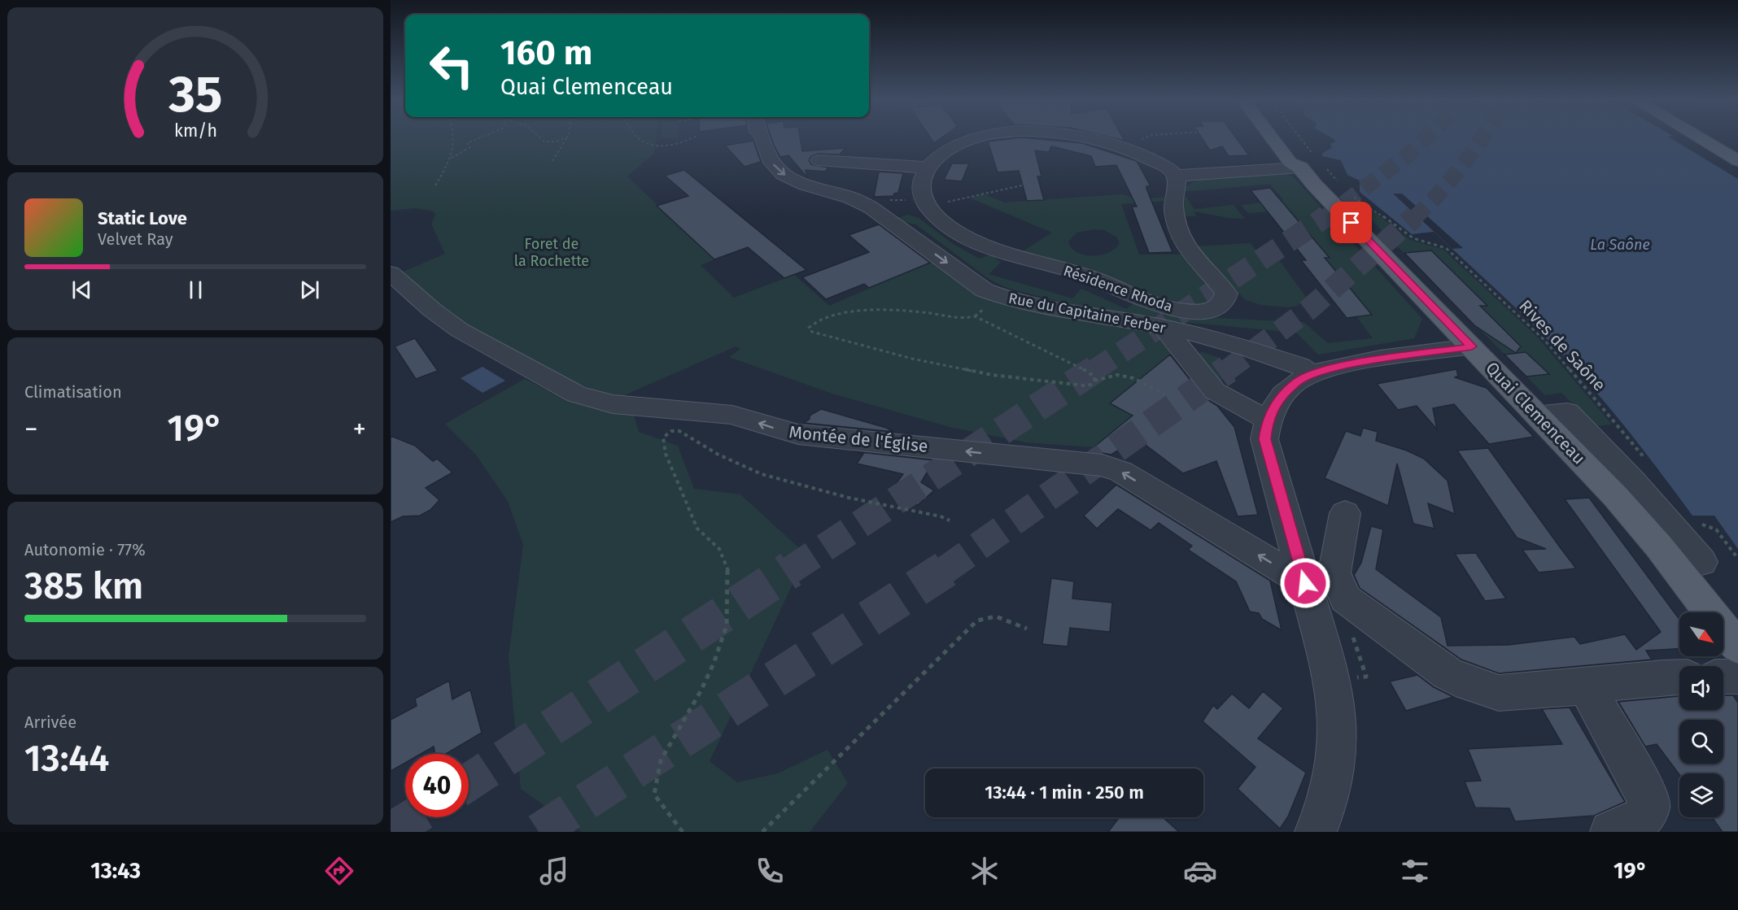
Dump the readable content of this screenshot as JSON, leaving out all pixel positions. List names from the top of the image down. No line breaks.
{"streets":{"main road":["Quai Clemenceau"],"street":["Résidence Rhoda","Rue du Capitaine Ferber","Montée de l'Église"],"path":["Rives de Saône"]},"one_way":["Montée de l'Église"],"water":["La Saône"],"parks":["Foret de la Rochette"],"north":"bottom right","page":{"turn":["160 m","Quai Clemenceau"],"song":["Static Love","Velvet Ray"],"tile":["Climatisation",["Autonomie · 77%","385 km"],["Arrivée","13:44"]],"heat":["−","19°","+"],"limit":"40","trip":"13:44 · 1 min · 250 m","tabs":["13:43","19°"],"gauge":["35","km/h"]}}
